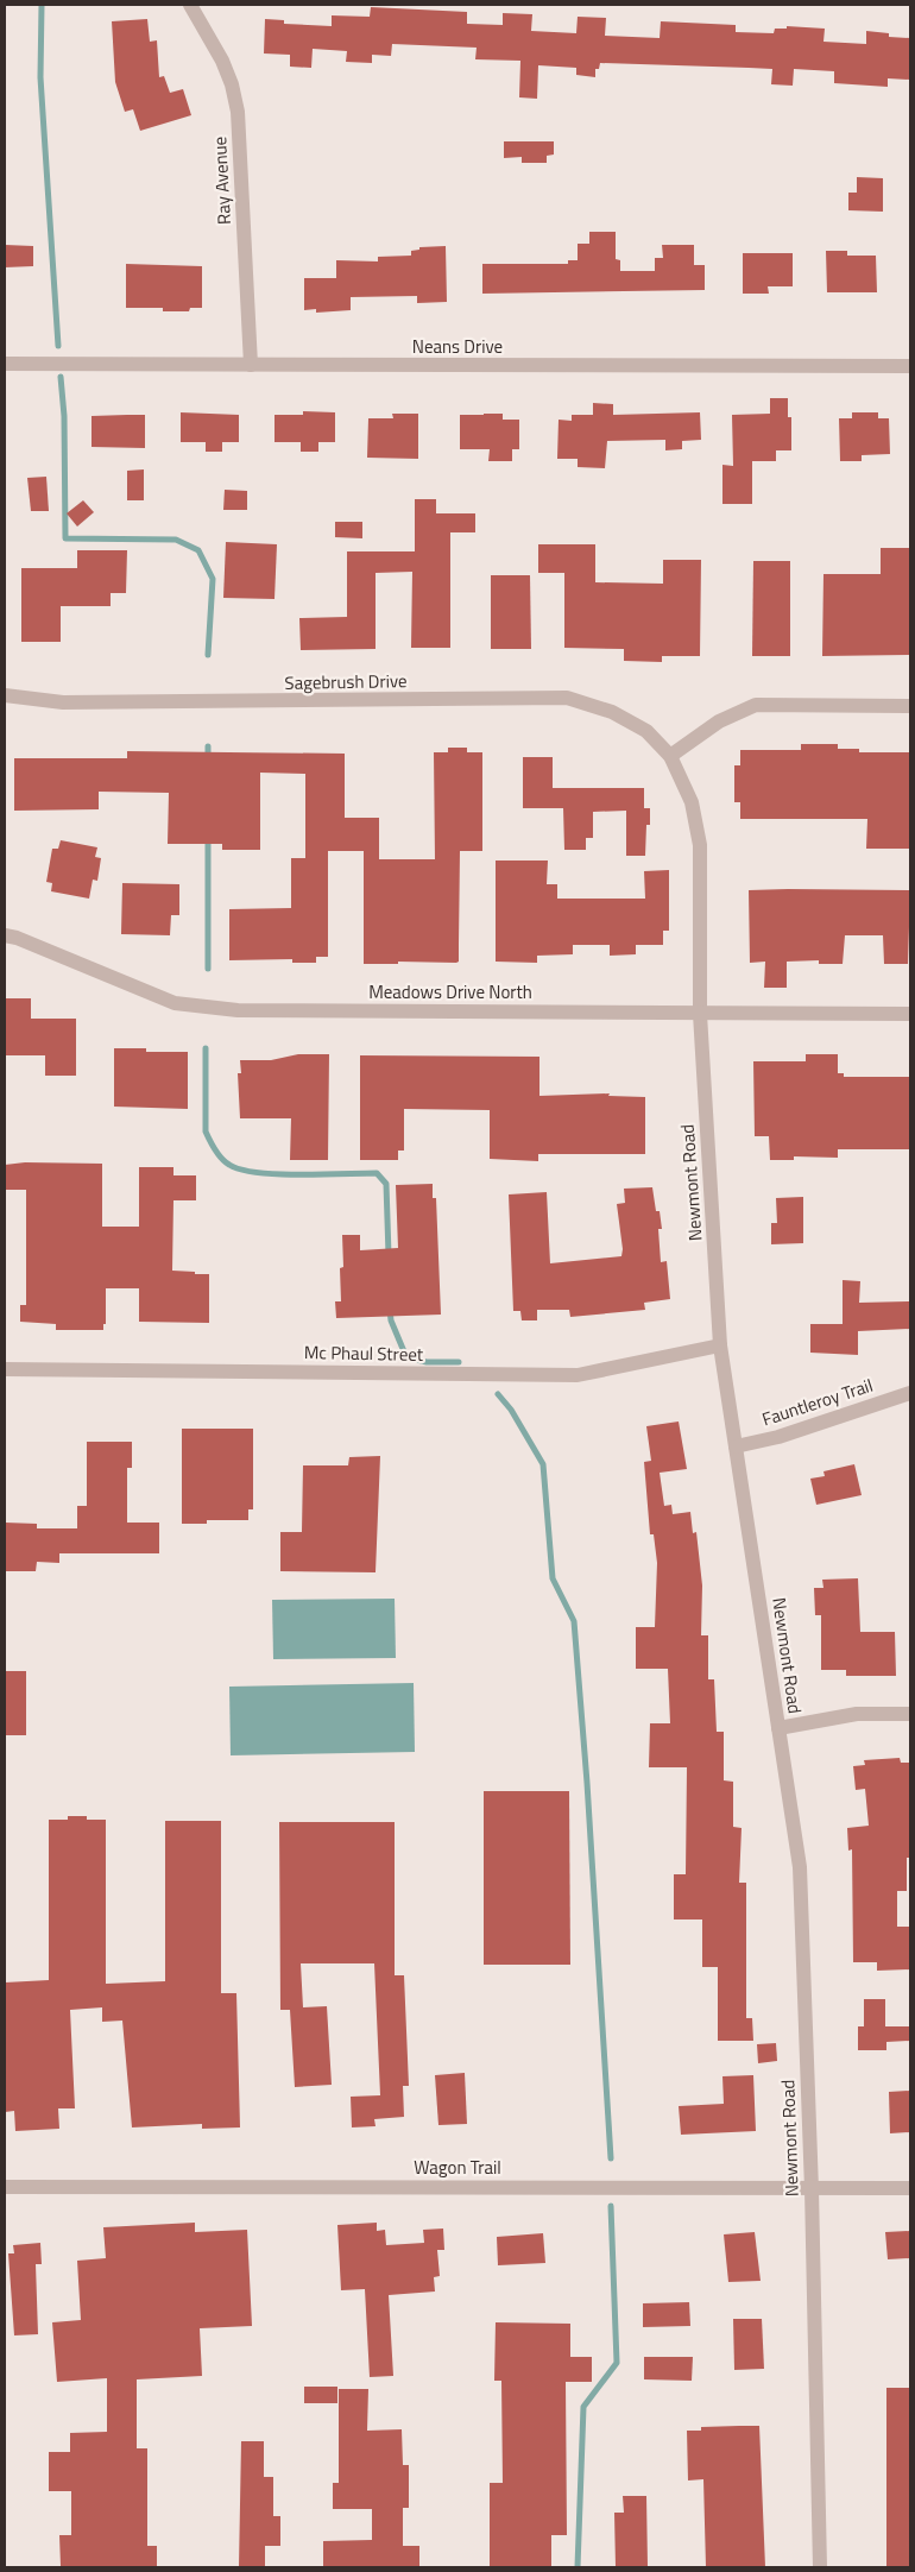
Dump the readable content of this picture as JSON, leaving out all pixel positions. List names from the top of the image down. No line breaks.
{"streets":{"street":["Ray Avenue","Neans Drive","Sagebrush Drive","Meadows Drive North","Newmont Road","Mc Phaul Street","Fauntleroy Trail","Wagon Trail"]},"crossings":[["Ray Avenue","Neans Drive"],["Sagebrush Drive","Newmont Road"],["Meadows Drive North","Newmont Road"],["Newmont Road","Mc Phaul Street"],["Newmont Road","Fauntleroy Trail"],["Newmont Road","Wagon Trail"]]}
